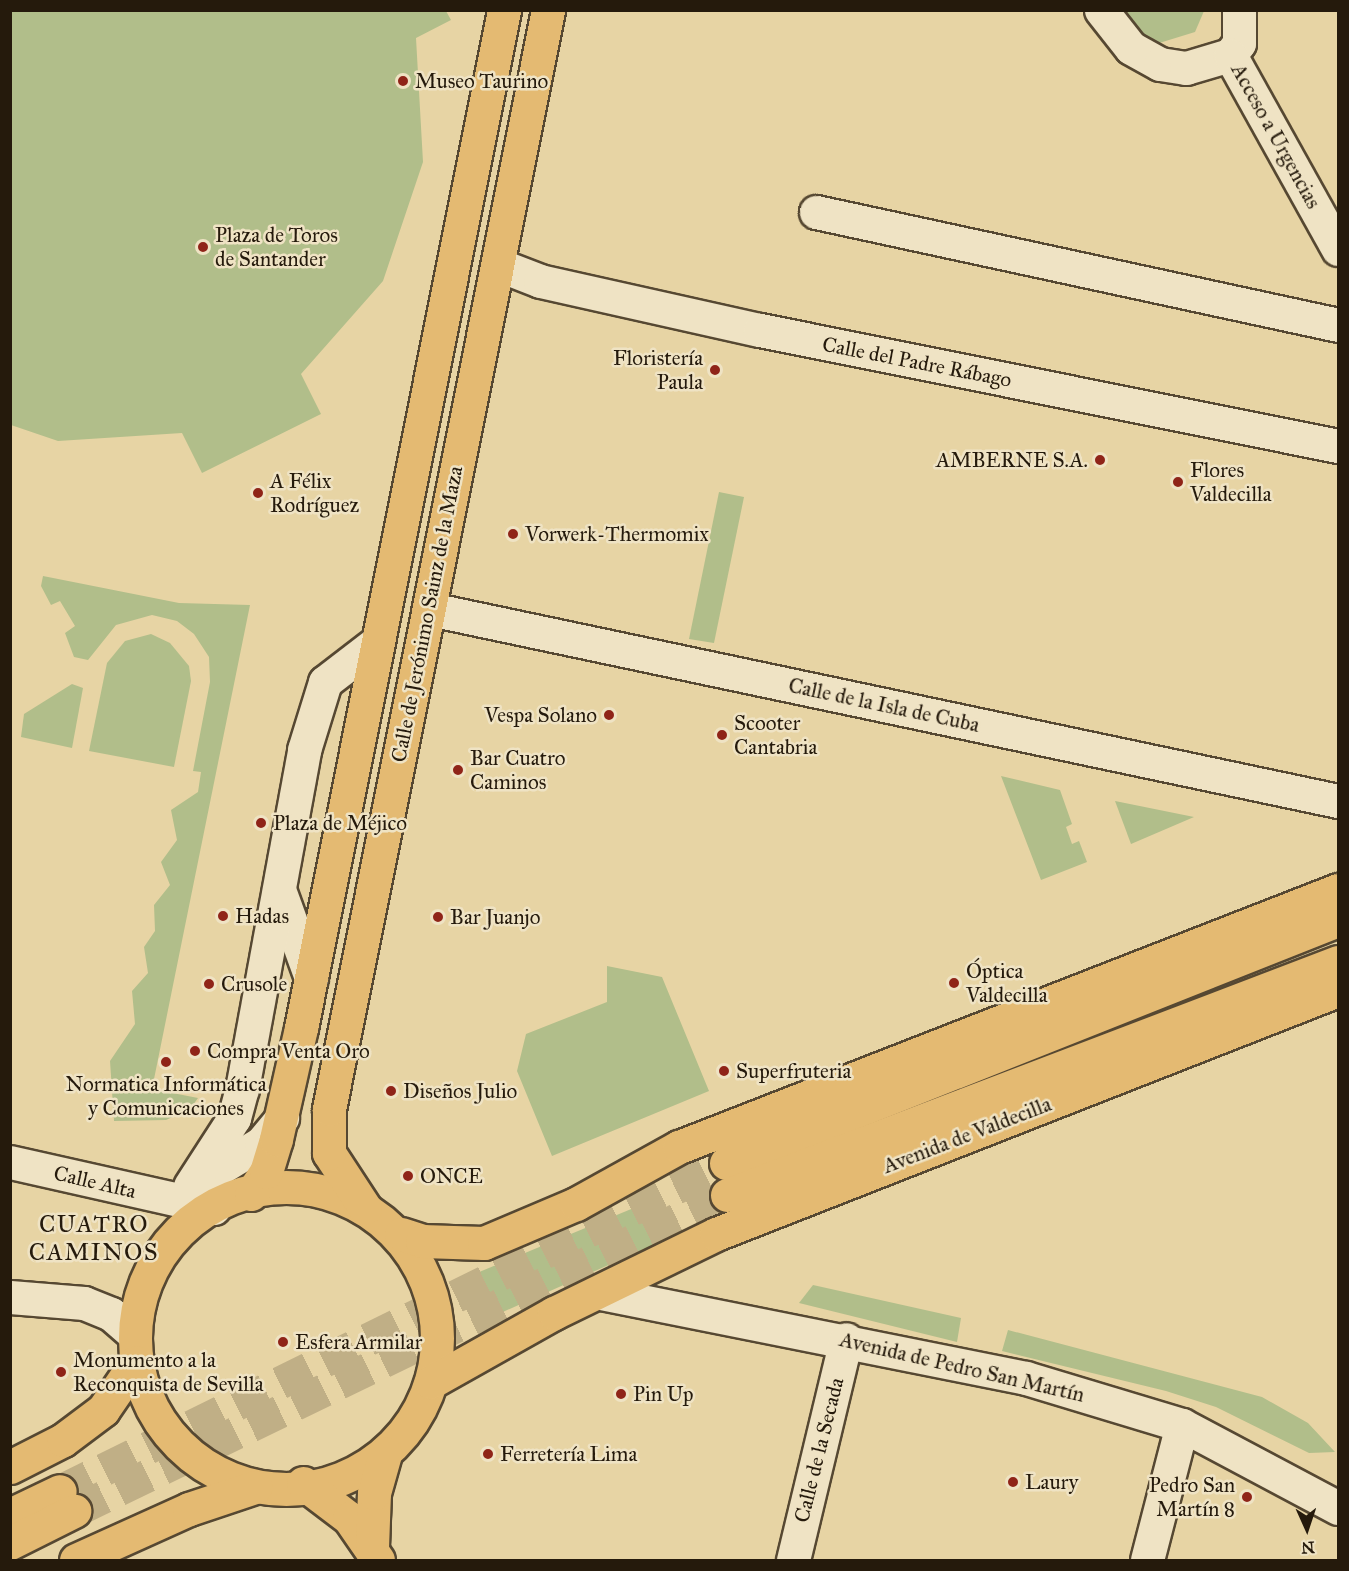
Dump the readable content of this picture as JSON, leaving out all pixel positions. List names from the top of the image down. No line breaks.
{"streets":{"main road":["Calle de Jerónimo Sainz de la Maza","Avenida de Valdecilla"],"street":["Acceso a Urgencias","Calle del Padre Rábago","Calle de la Isla de Cuba","Calle Alta","Avenida de Pedro San Martín","Calle de la Secada"]},"crossings":[["Calle del Padre Rábago","Calle de Jerónimo Sainz de la Maza"],["Calle de Jerónimo Sainz de la Maza","Calle de la Isla de Cuba"],["Avenida de Valdecilla","Avenida de Pedro San Martín"],["Avenida de Pedro San Martín","Calle de la Secada"]],"districts":["CUATRO CAMINOS"],"places":["Museo Taurino","Plaza de Toros de Santander","Floristería Paula","AMBERNE S.A.","Flores Valdecilla","A Félix Rodríguez","Vorwerk-Thermomix","Vespa Solano","Scooter Cantabria","Bar Cuatro Caminos","Plaza de Méjico","Hadas","Bar Juanjo","Óptica Valdecilla","Crusole","Compra Venta Oro","Normatica Informática y Comunicaciones","Superfruteria","Diseños Julio","ONCE","Esfera Armilar","Monumento a la Reconquista de Sevilla","Pin Up","Ferretería Lima","Laury","Pedro San Martín 8"],"north":"bottom"}
